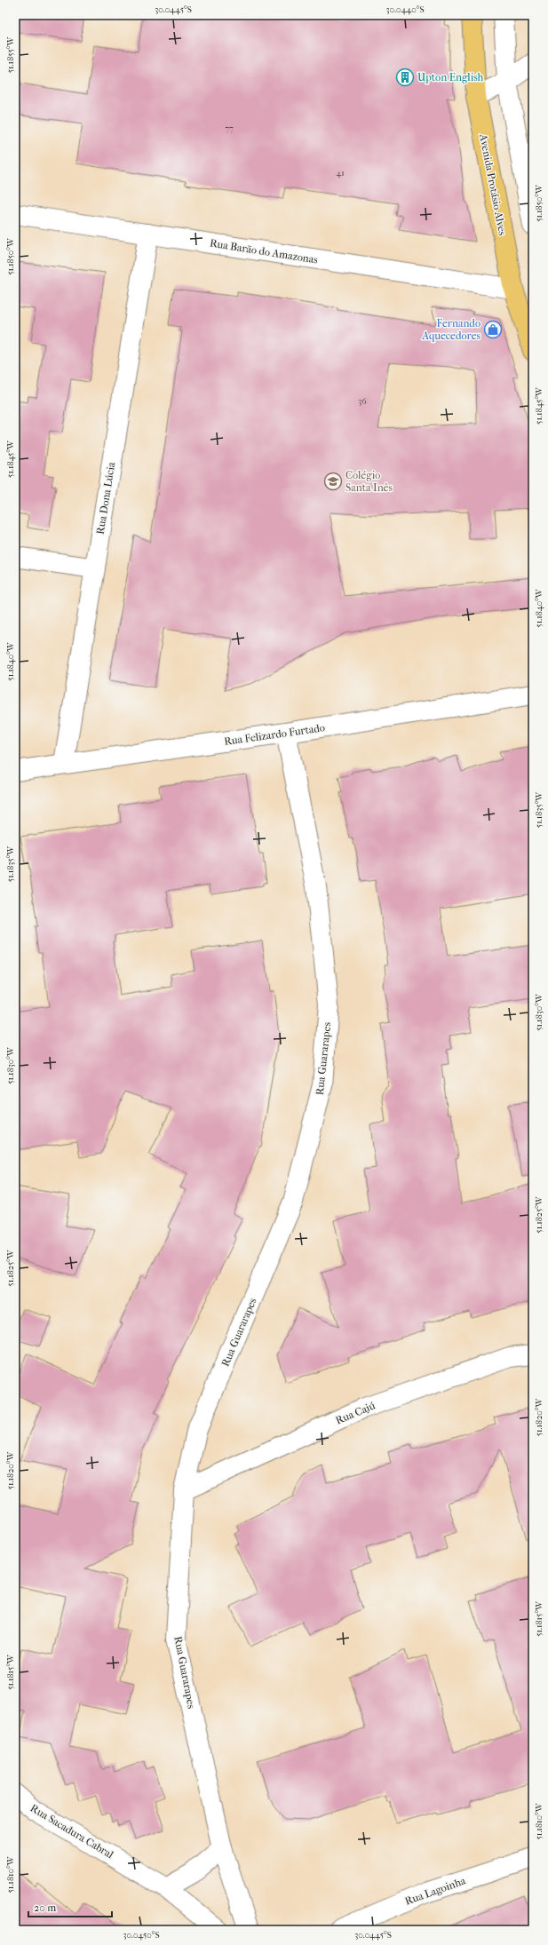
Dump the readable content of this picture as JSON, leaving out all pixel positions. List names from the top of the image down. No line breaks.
{"streets":{"main road":["Avenida Protásio Alves"],"street":["Rua Barão do Amazonas","Rua Dona Lúcia","Rua Felizardo Furtado","Rua Guararapes","Rua Cajú","Rua Sacadura Cabral","Rua Lagoinha"]},"crossings":[["Avenida Protásio Alves","Rua Barão do Amazonas"],["Rua Barão do Amazonas","Rua Dona Lúcia"],["Rua Dona Lúcia","Rua Felizardo Furtado"],["Rua Felizardo Furtado","Rua Guararapes"],["Rua Guararapes","Rua Cajú"]],"places":{"building":["Upton English"],"shop":["Fernando Aquecedores"],"school or university":["Colégio Santa Inês"]},"house_numbers":["77","41","36"],"scale_bar":"20 m","coordinates":["30.0445°S","30.0440°S","51.1855°W","51.1850°W","51.1845°W","51.1840°W","51.1835°W","51.1830°W","51.1825°W","51.1820°W","51.1815°W","51.1810°W","30.0450°S"]}
